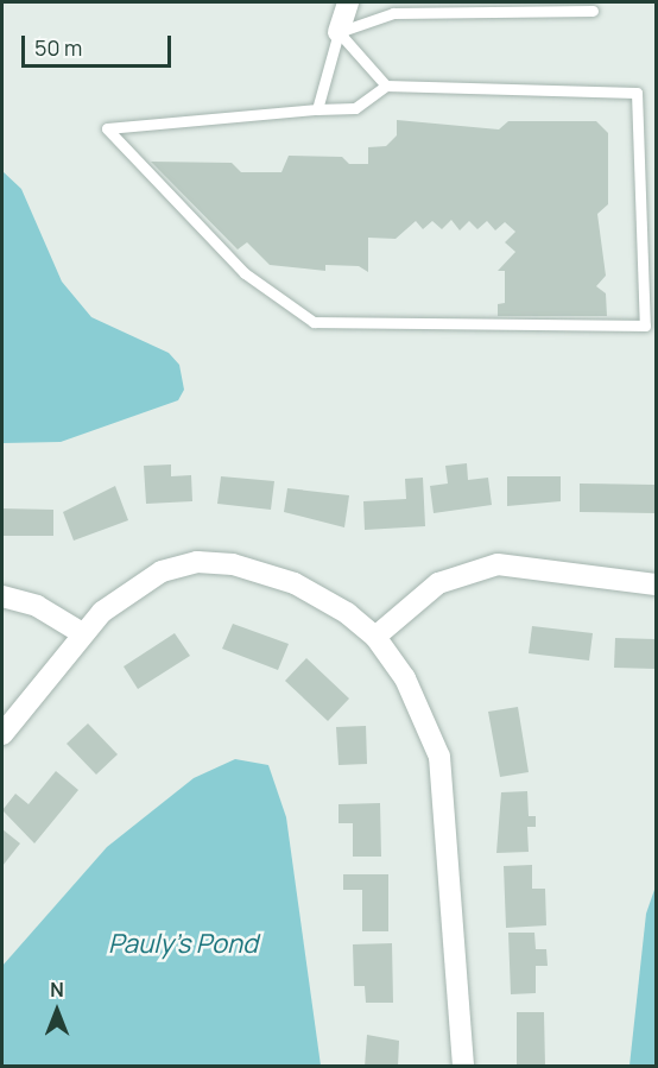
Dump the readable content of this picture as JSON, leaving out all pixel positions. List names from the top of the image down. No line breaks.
{"water":["Pauly's Pond"],"scale_bar":"50 m","north":"top"}
